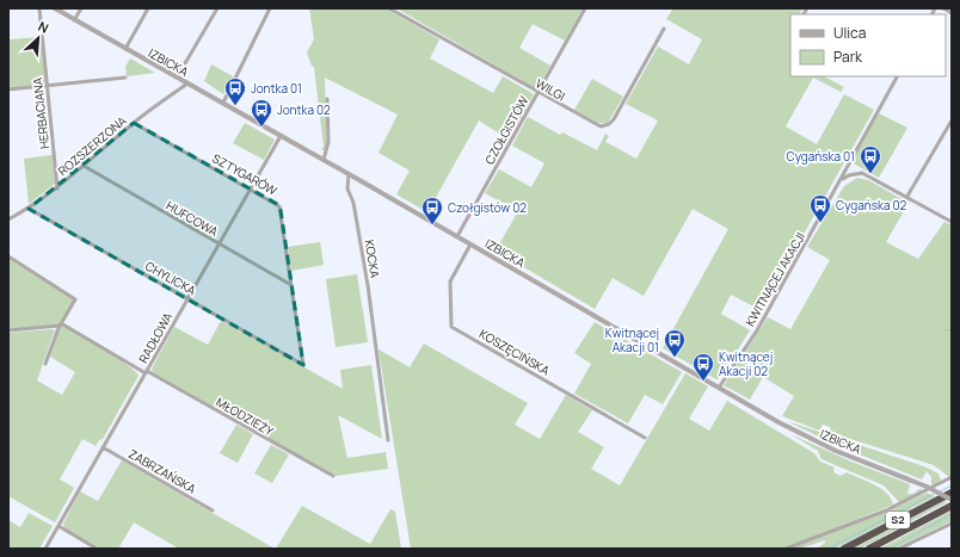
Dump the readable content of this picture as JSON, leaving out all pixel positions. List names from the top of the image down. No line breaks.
{"streets":{"highway":["S2"],"street":["IZBICKA","WILGI","HERBACIANA","CZOŁGISTÓW","ROZSZERZONA","SZTYGARÓW","HUFCOWA","KOCKA","CHYLICKA","KWITNĄCEJ AKACJI","RADŁOWA","KOSZĘCIŃSKA","MŁODZIEŻY","ZABRZAŃSKA"]},"crossings":[["IZBICKA","CZOŁGISTÓW"],["IZBICKA","ROZSZERZONA"],["IZBICKA","KOCKA"],["IZBICKA","KWITNĄCEJ AKACJI"],["IZBICKA","RADŁOWA"],["IZBICKA","KOSZĘCIŃSKA"],["WILGI","CZOŁGISTÓW"],["HERBACIANA","ROZSZERZONA"],["ROZSZERZONA","SZTYGARÓW"],["ROZSZERZONA","HUFCOWA"],["ROZSZERZONA","CHYLICKA"],["SZTYGARÓW","HUFCOWA"],["SZTYGARÓW","CHYLICKA"],["SZTYGARÓW","RADŁOWA"],["HUFCOWA","RADŁOWA"],["CHYLICKA","RADŁOWA"],["RADŁOWA","MŁODZIEŻY"],["RADŁOWA","ZABRZAŃSKA"]],"places":{"bus stop":["Jontka 01","Jontka 02","Cygańska 01","Cygańska 02","Czołgistów 02","Kwitnącej Akacji 01","Kwitnącej Akacji 02"]},"legend":["Ulica","Park"],"north":"top right"}
